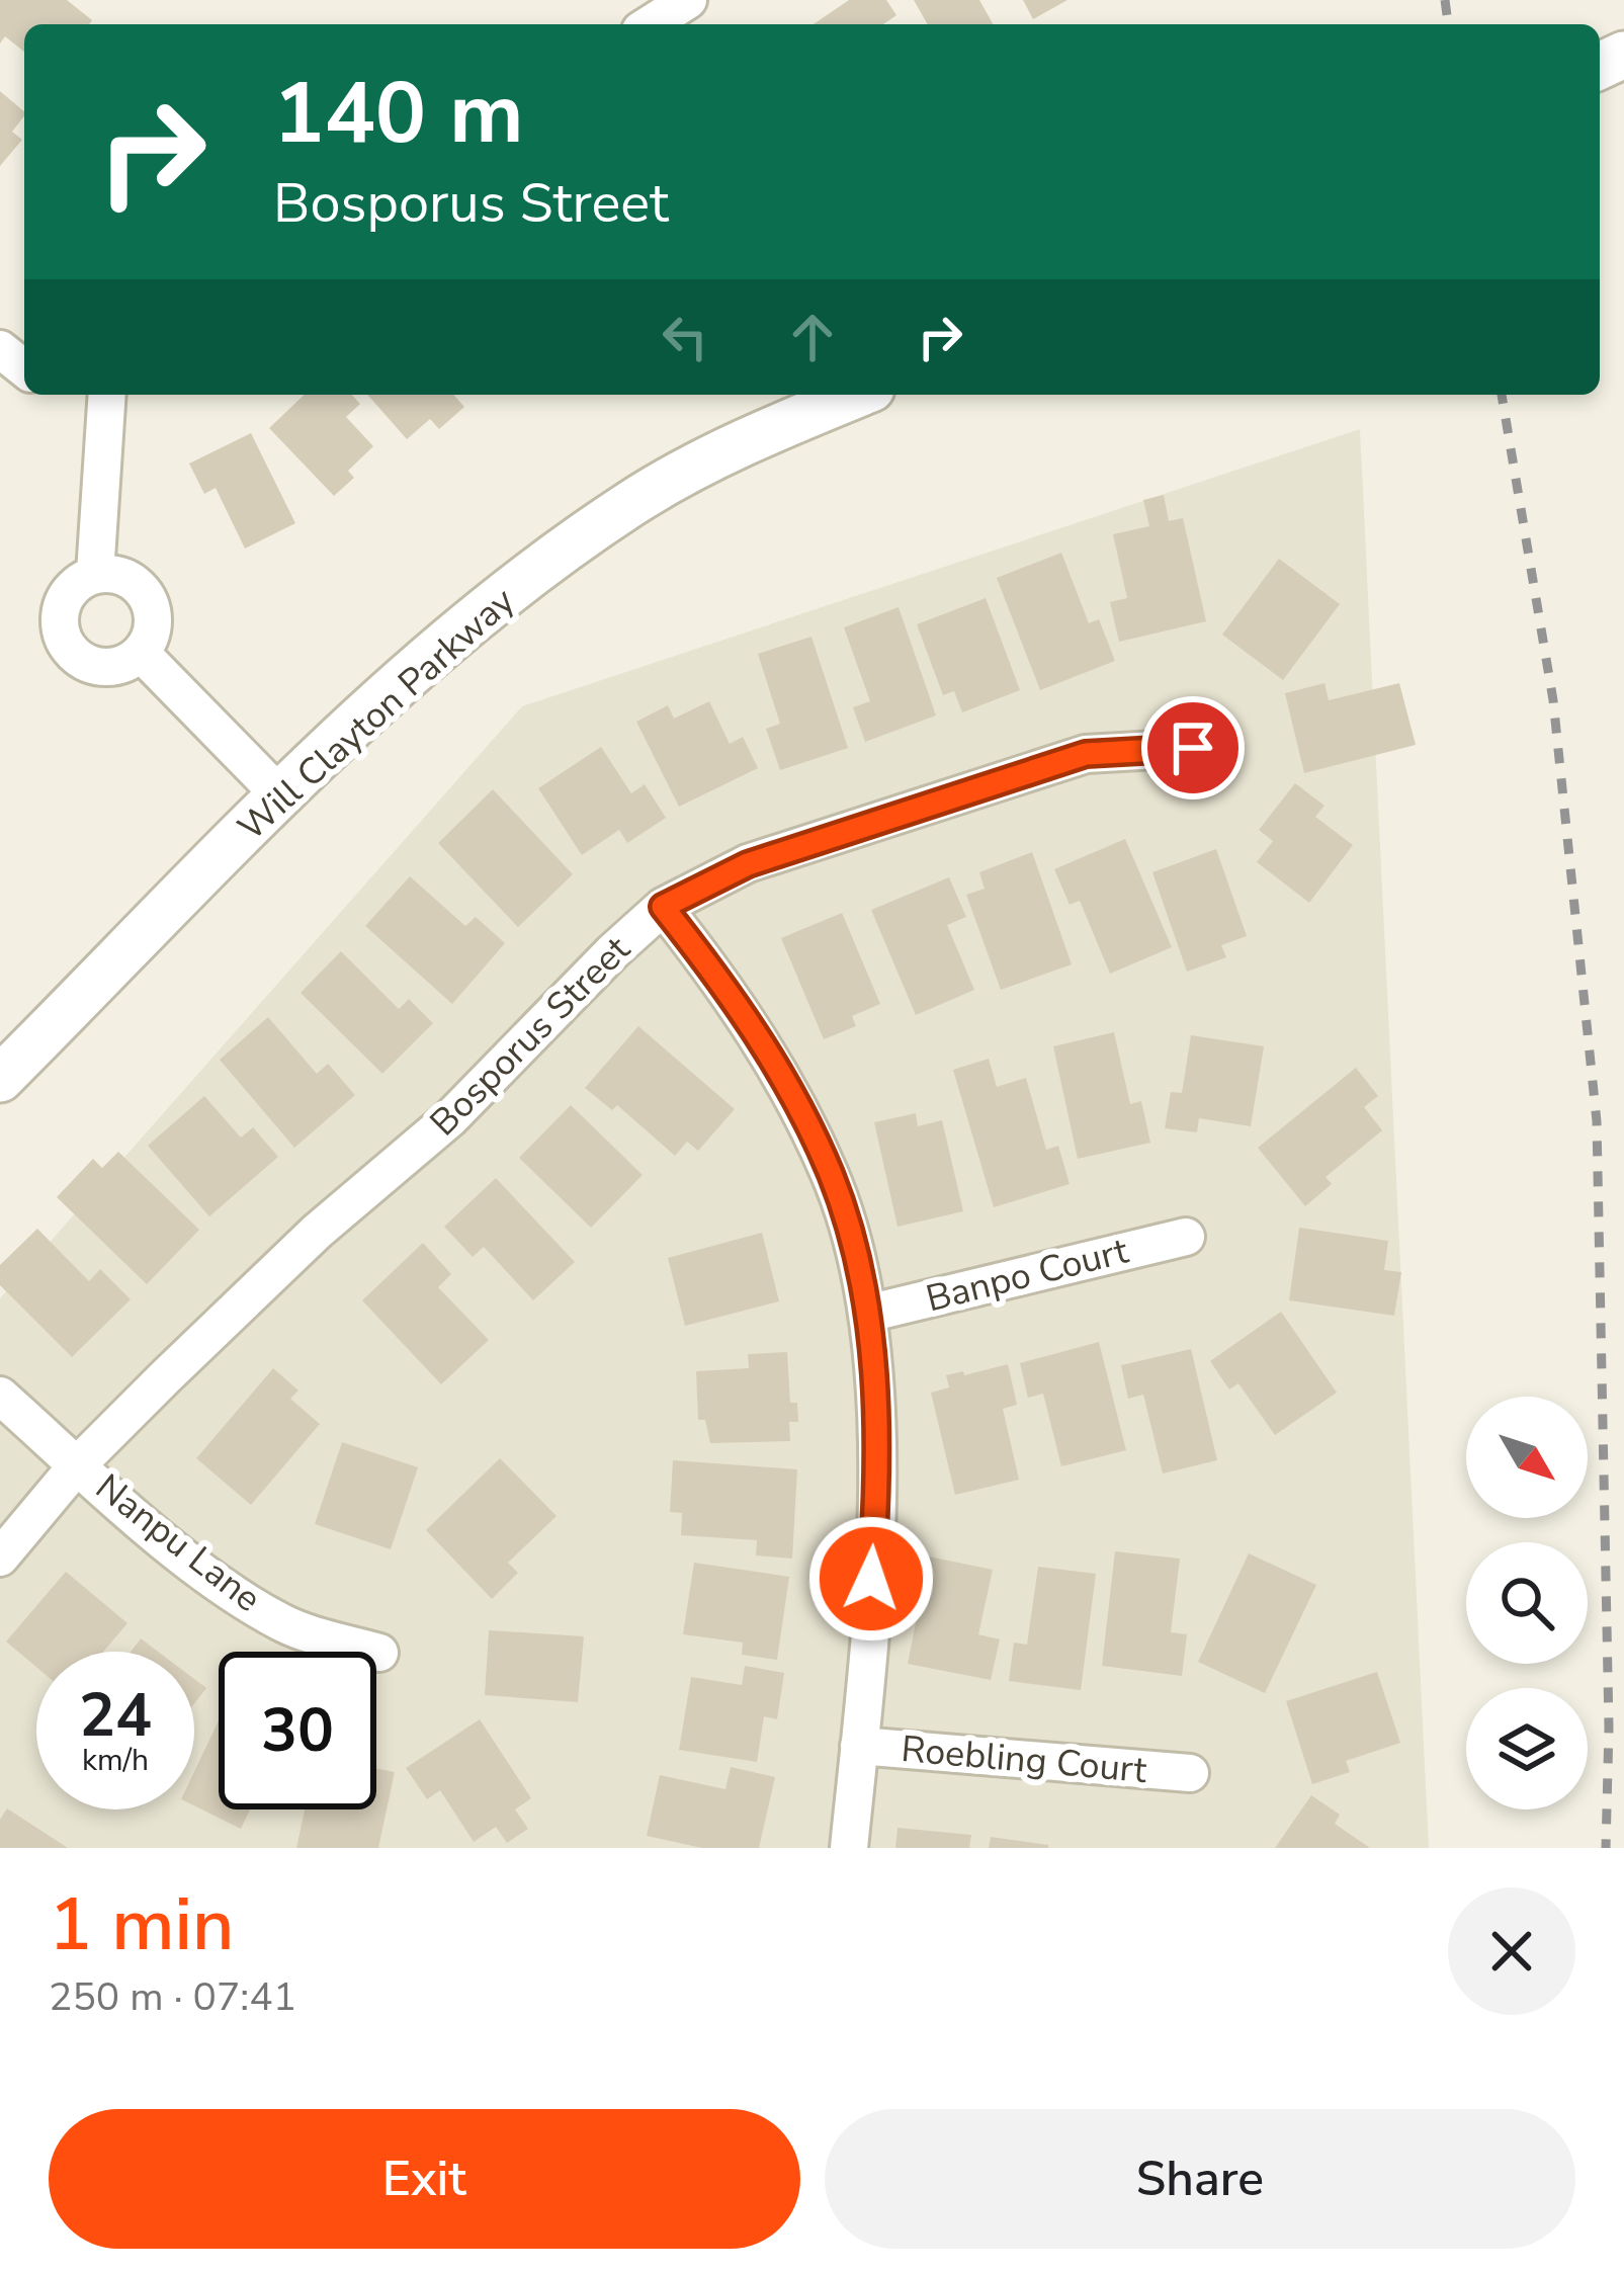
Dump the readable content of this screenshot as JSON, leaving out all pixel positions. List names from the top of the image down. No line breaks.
{"streets":{"street":["Will Clayton Parkway","Bosporus Street","Banpo Court","Nanpu Lane","Roebling Court"]},"crossings":[["Bosporus Street","Nanpu Lane"]],"north":"bottom right","page":{"turn":["140 m","Bosporus Street"],"speed":"24 km/h","limit":"30","heading":["1 min","250 m · 07:41"],"buttons":["Exit","Share"]}}
